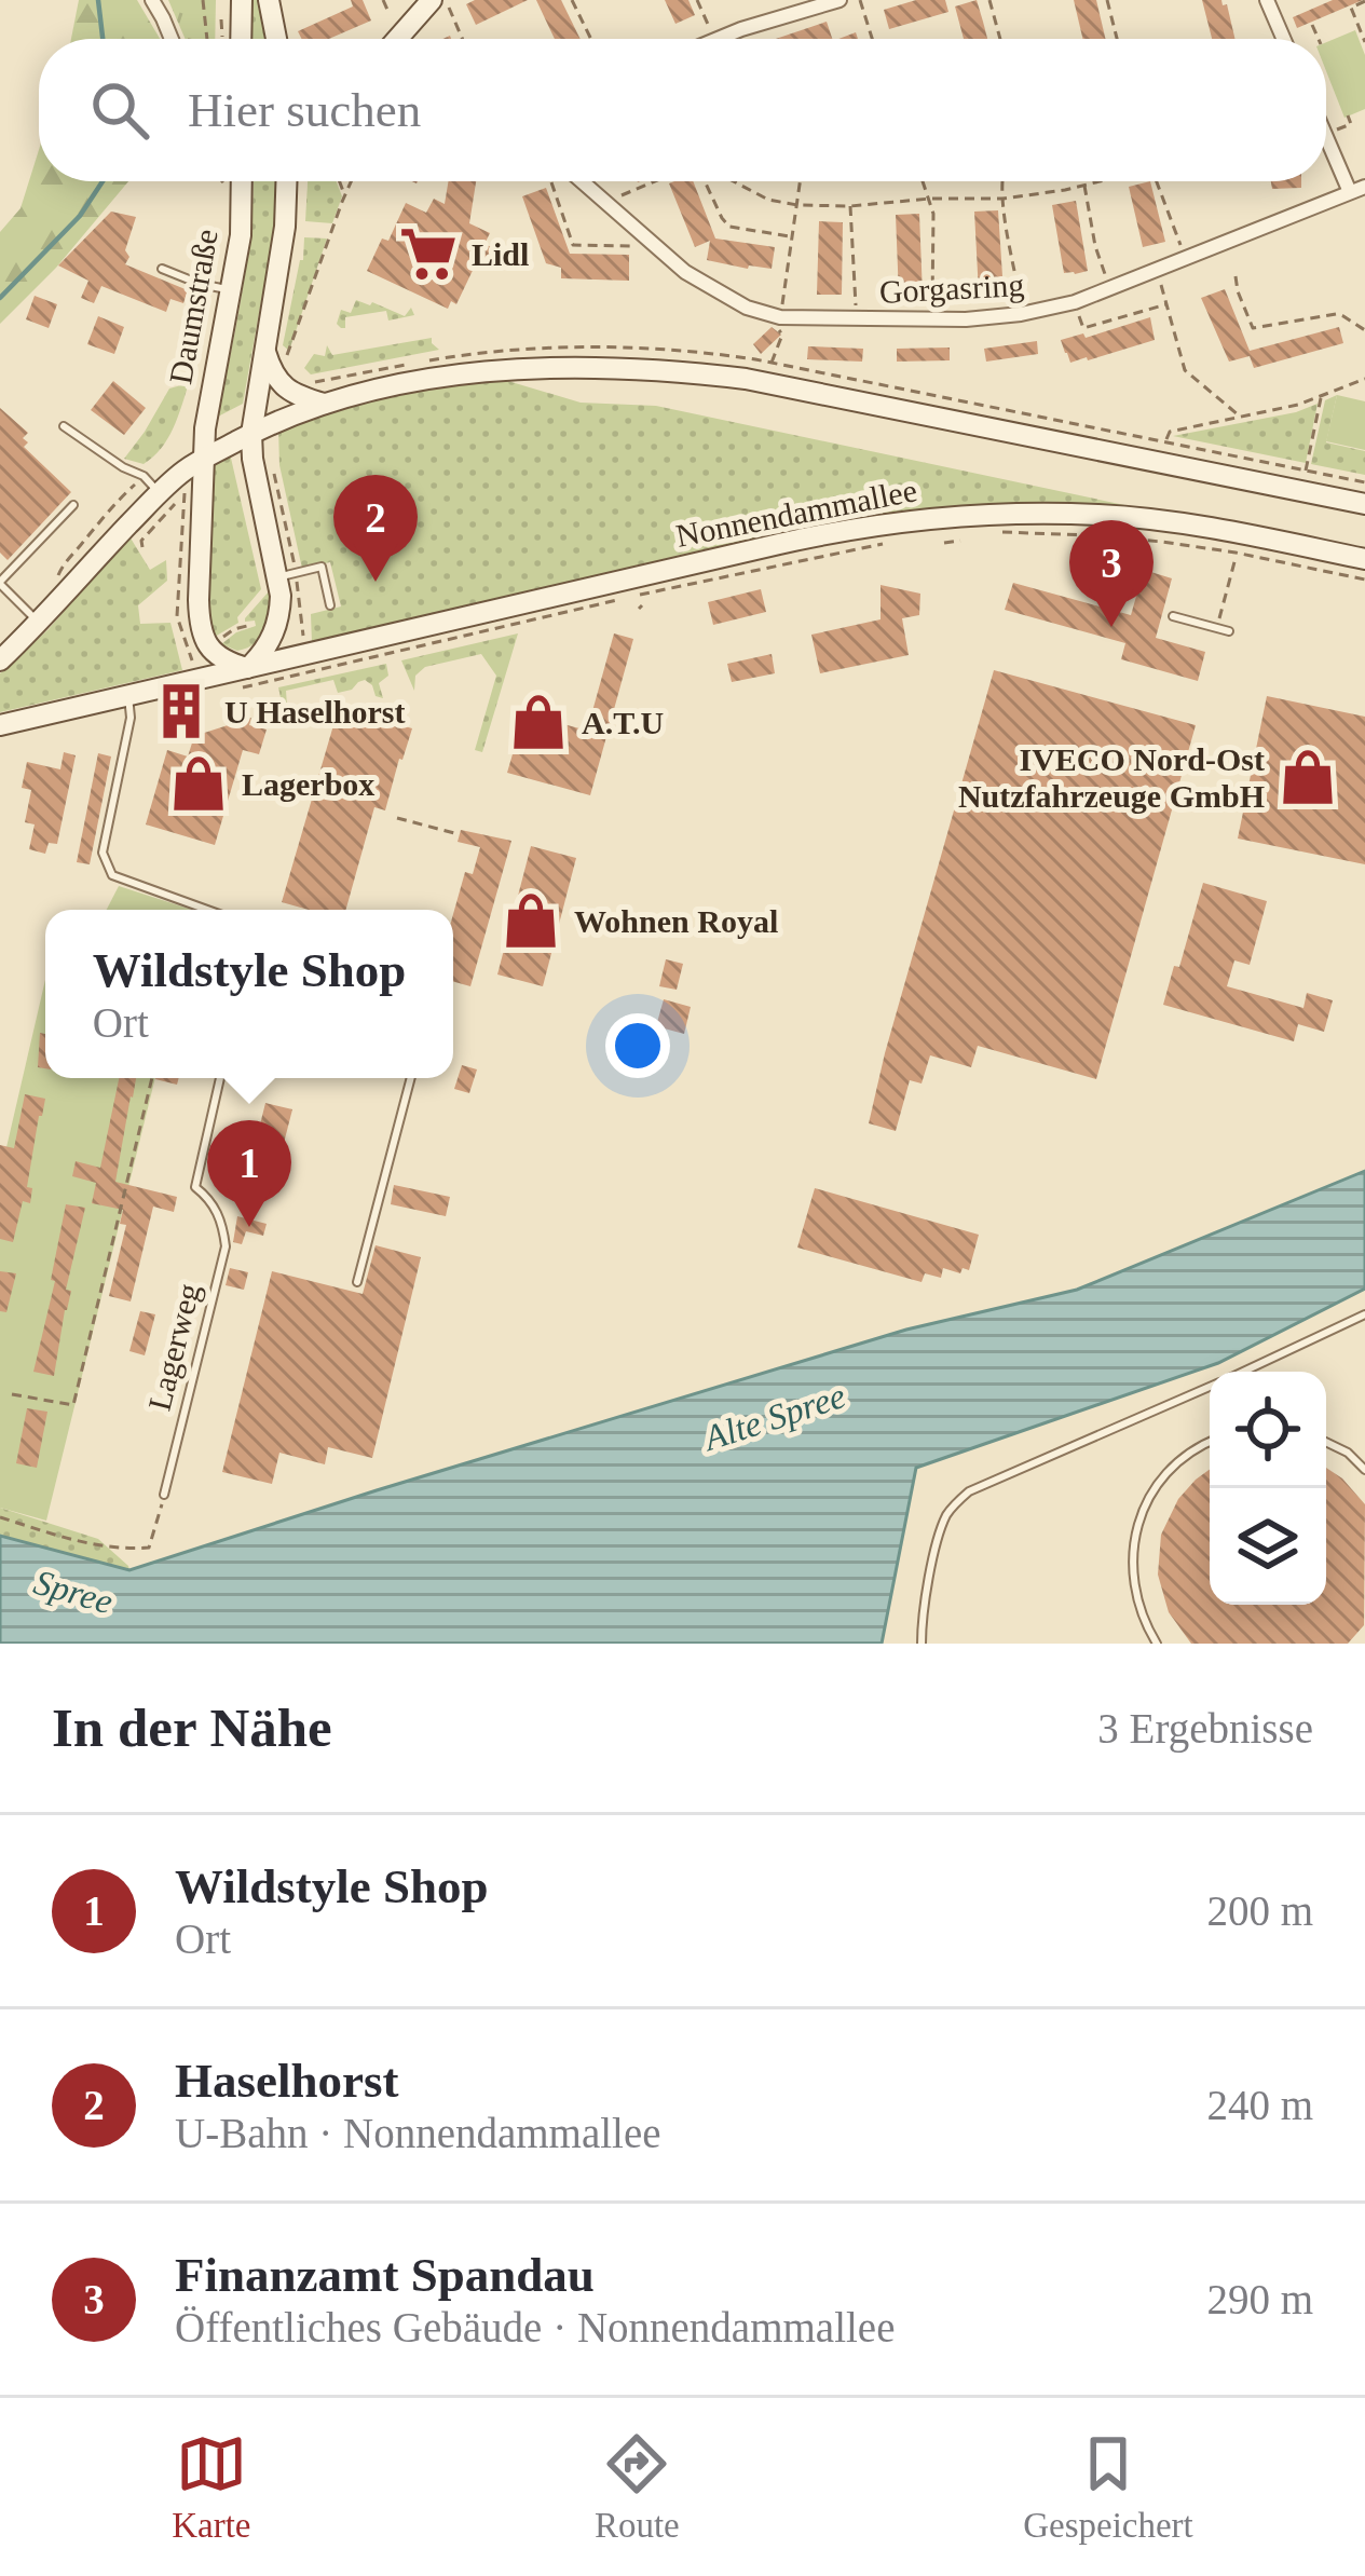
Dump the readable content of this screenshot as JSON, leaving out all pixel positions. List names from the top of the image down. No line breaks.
{"streets":{"main road":["Daumstraße","Nonnendammallee"],"street":["Gorgasring"],"lane":["Lagerweg"]},"crossings":[["Daumstraße","Nonnendammallee"]],"water":["Alte Spree","Spree"],"places":{"supermarket":["Lidl"],"building":["U Haselhorst"],"shop":["A.T.U","IVECO Nord-Ost Nutzfahrzeuge GmbH","Lagerbox","Wohnen Royal"]},"page":{"search":"Hier suchen","pins":["2","3","1"],"popup":["Wildstyle Shop","Ort"],"heading":["In der Nähe","3 Ergebnisse"],"list":[{"mark":"1","name":"Wildstyle Shop","note":"Ort","value":"200 m"},{"mark":"2","name":"Haselhorst","note":"U-Bahn · Nonnendammallee","value":"240 m"},{"mark":"3","name":"Finanzamt Spandau","note":"Öffentliches Gebäude · Nonnendammallee","value":"290 m"}],"nav":["Karte","Route","Gespeichert"]}}
